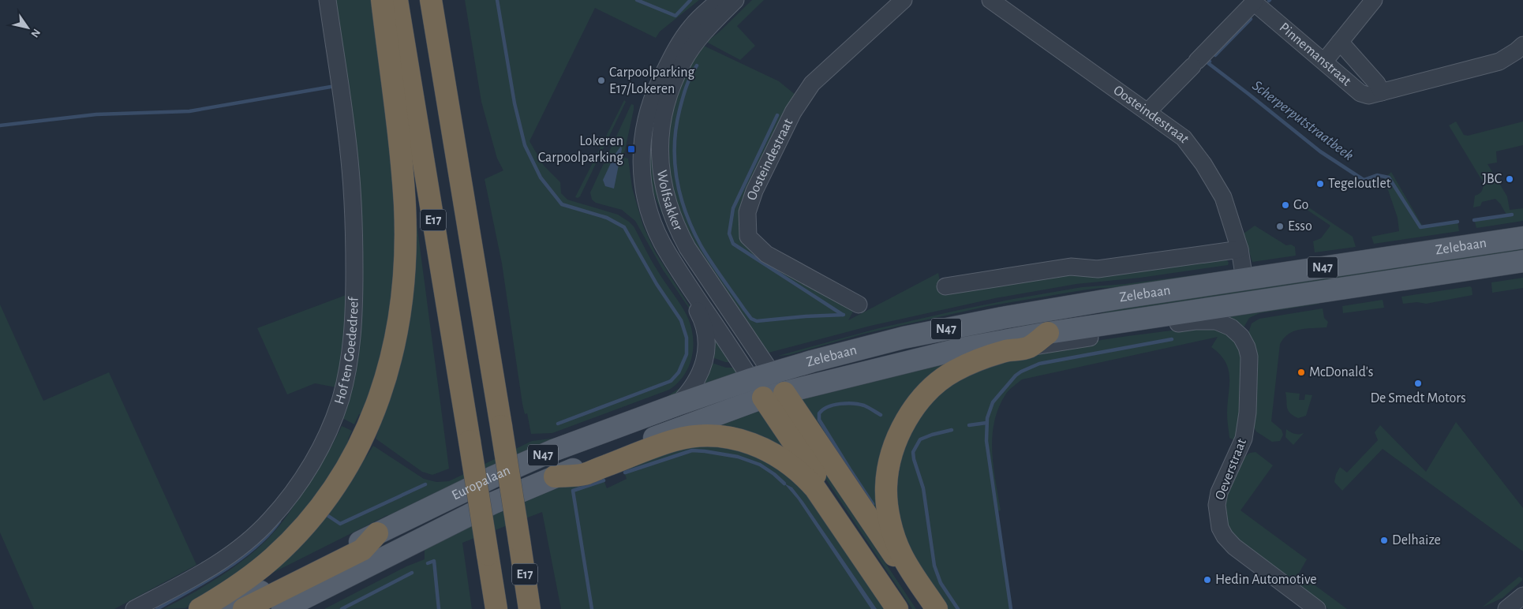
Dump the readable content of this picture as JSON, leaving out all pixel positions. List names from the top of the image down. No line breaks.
{"streets":{"highway":["E17"],"main road":["Zelebaan","N47","Europalaan"],"street":["Pinnemanstraat","Oosteindestraat","Wolfsakker","Hof ten Goededreef","Oeverstraat"]},"crossings":[["Pinnemanstraat","Oosteindestraat"],["Oosteindestraat","Zelebaan"],["Wolfsakker","Zelebaan"],["Wolfsakker","Europalaan"],["Zelebaan","Europalaan"]],"water":["Scherperputstraatbeek"],"places":{"other":["Carpoolparking E17/Lokeren","JBC","Tegeloutlet","Go","Esso","McDonald's","De Smedt Motors","Delhaize","Hedin Automotive"],"transit":["Lokeren Carpoolparking"]},"north":"bottom right"}
